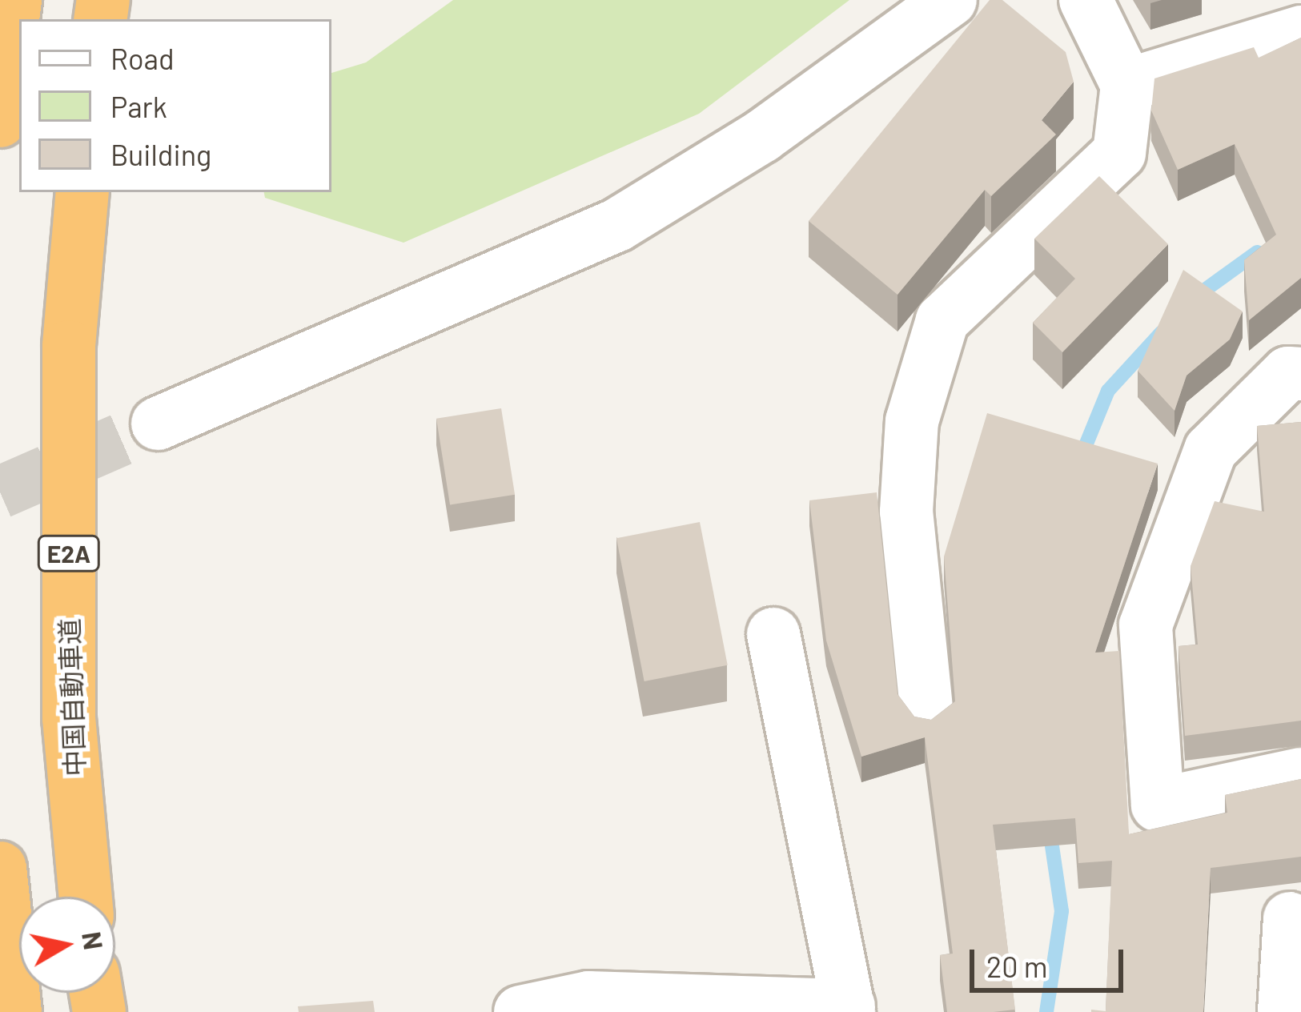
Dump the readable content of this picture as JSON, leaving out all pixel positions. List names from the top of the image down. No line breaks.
{"streets":{"highway":["E2A","中国自動車道"]},"legend":["Road","Park","Building"],"scale_bar":"20 m","north":"right"}
